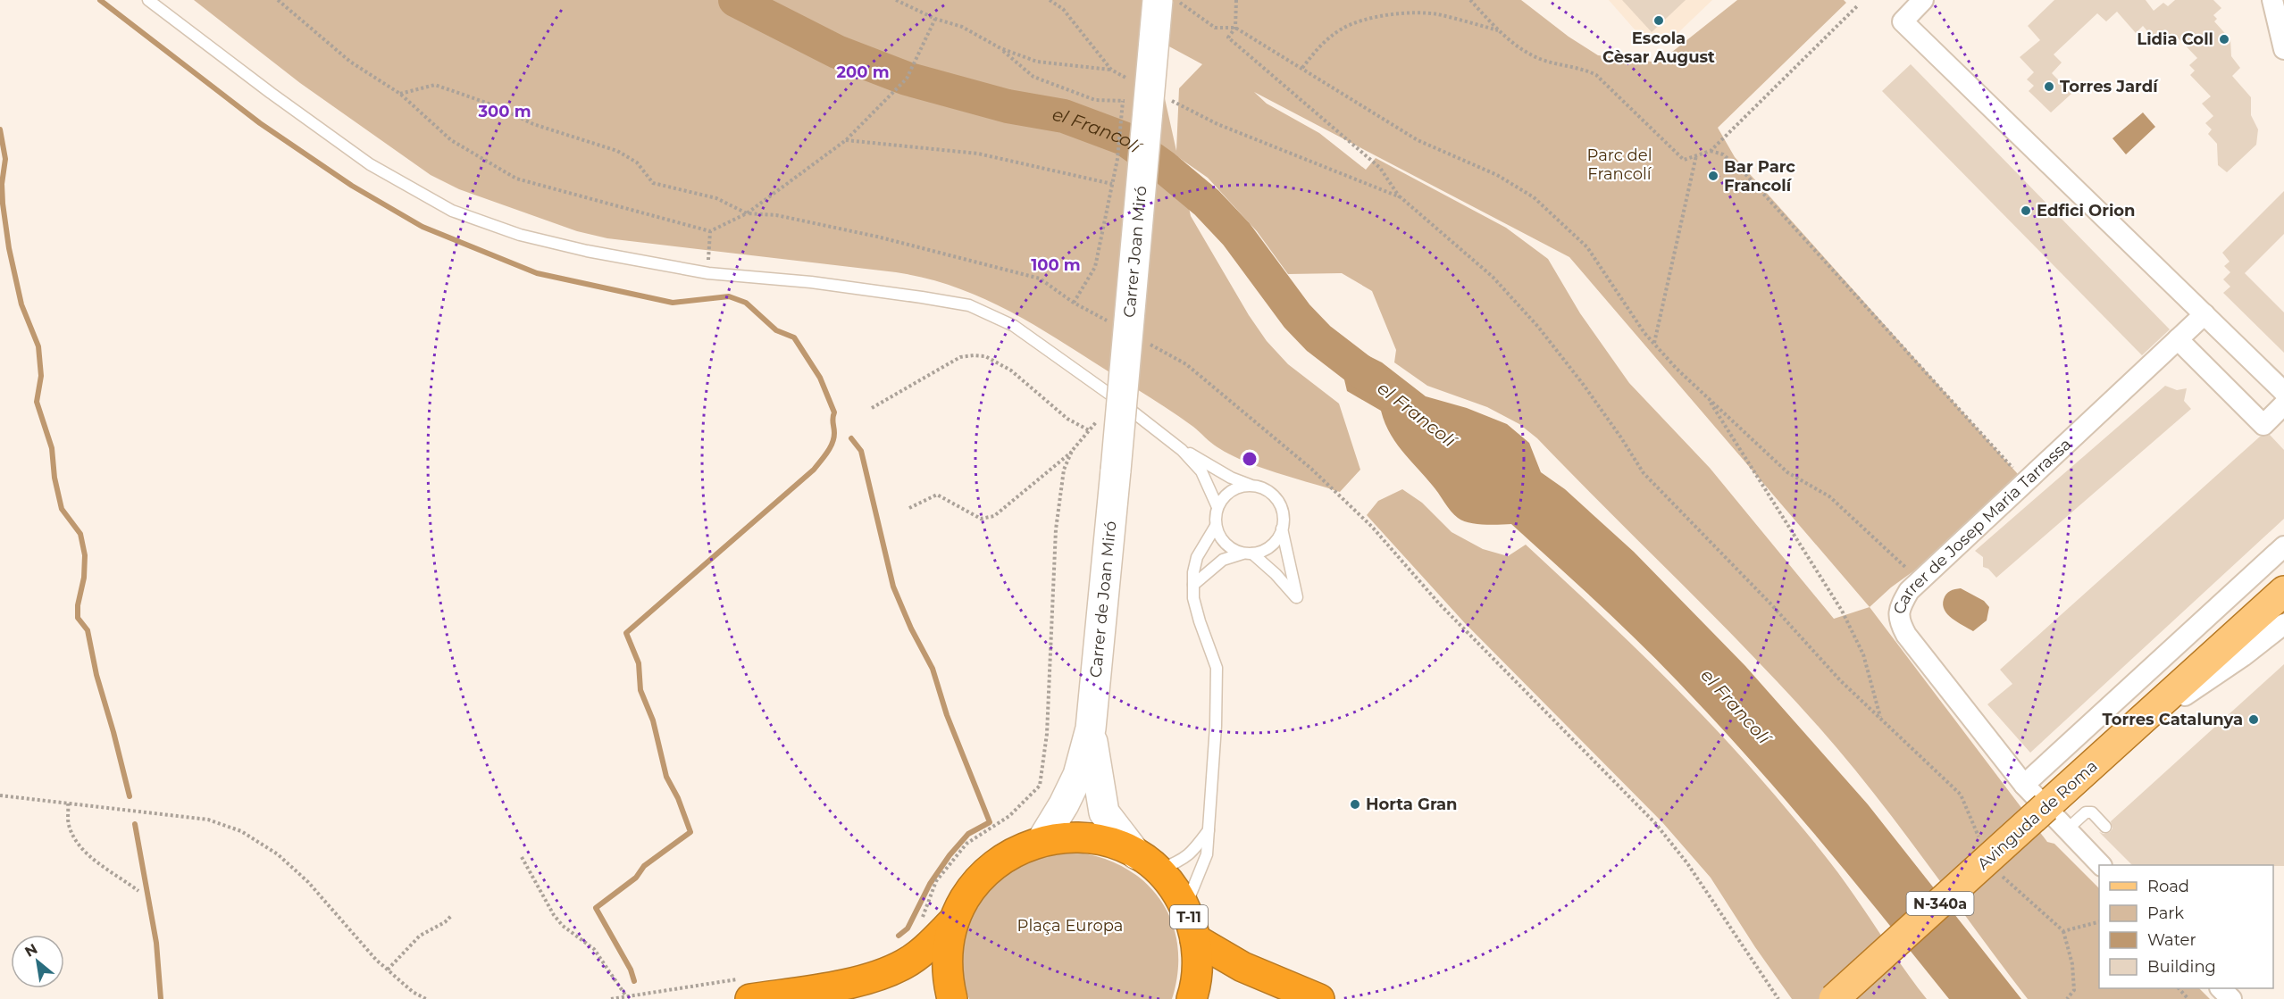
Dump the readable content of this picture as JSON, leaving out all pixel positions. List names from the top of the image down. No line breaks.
{"streets":{"highway":["T-11"],"main road":["Avinguda de Roma","N-340a"],"street":["Carrer Joan Miró","Carrer de Josep Maria Tarrassa","Carrer de Joan Miró"]},"crossings":[["Carrer Joan Miró","Carrer de Joan Miró"],["Carrer de Josep Maria Tarrassa","Avinguda de Roma"],["Carrer de Joan Miró","T-11"]],"water":["el Francolí"],"parks":["Parc del Francolí","Plaça Europa"],"places":["Escola Cèsar August","Lidia Coll","Torres Jardí","Bar Parc Francolí","Edfici Orion","Torres Catalunya","Horta Gran"],"legend":["Road","Park","Water","Building"],"north":"top left","rings":["200 m","300 m","100 m"]}
